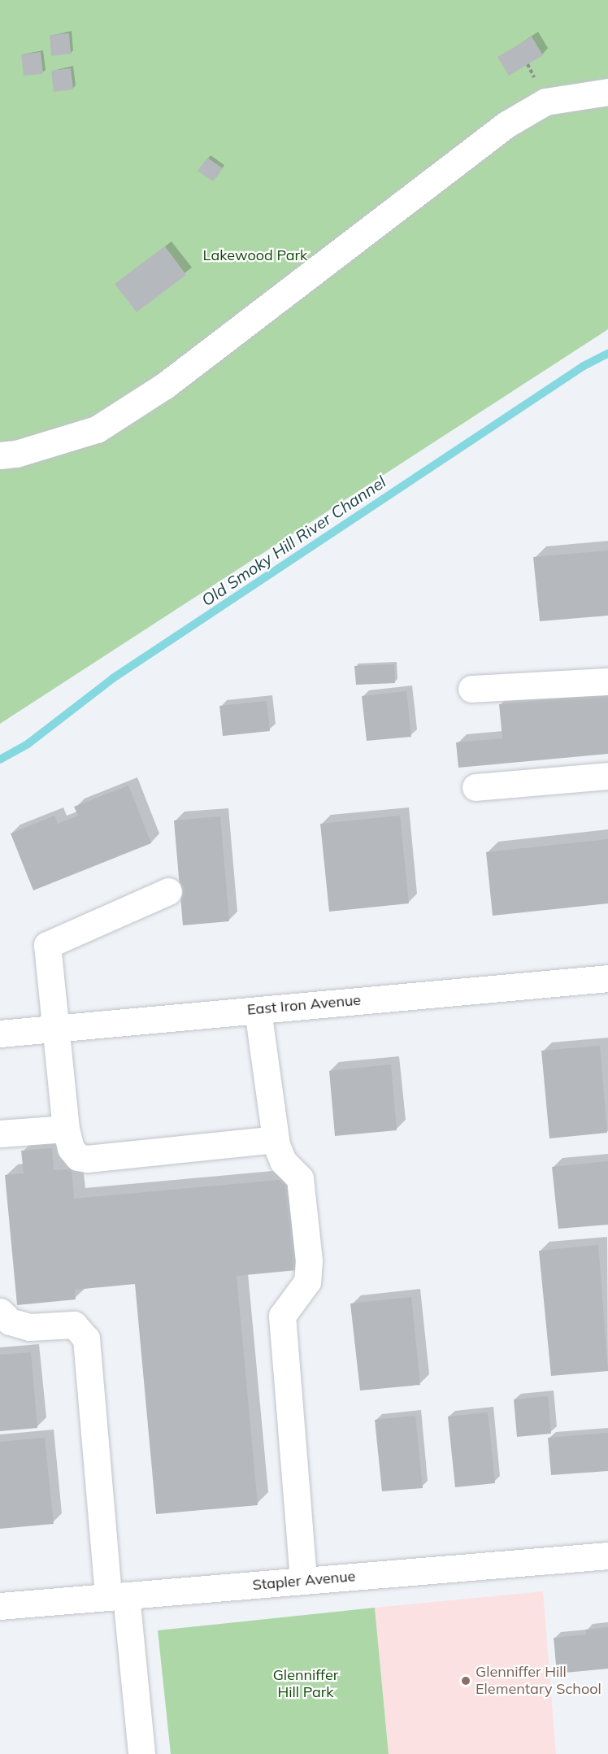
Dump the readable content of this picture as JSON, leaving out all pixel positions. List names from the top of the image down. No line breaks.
{"streets":{"street":["East Iron Avenue","Stapler Avenue"]},"water":["Old Smoky Hill River Channel"],"parks":["Lakewood Park","Glenniffer Hill Park"],"places":["Glenniffer Hill Elementary School"]}
